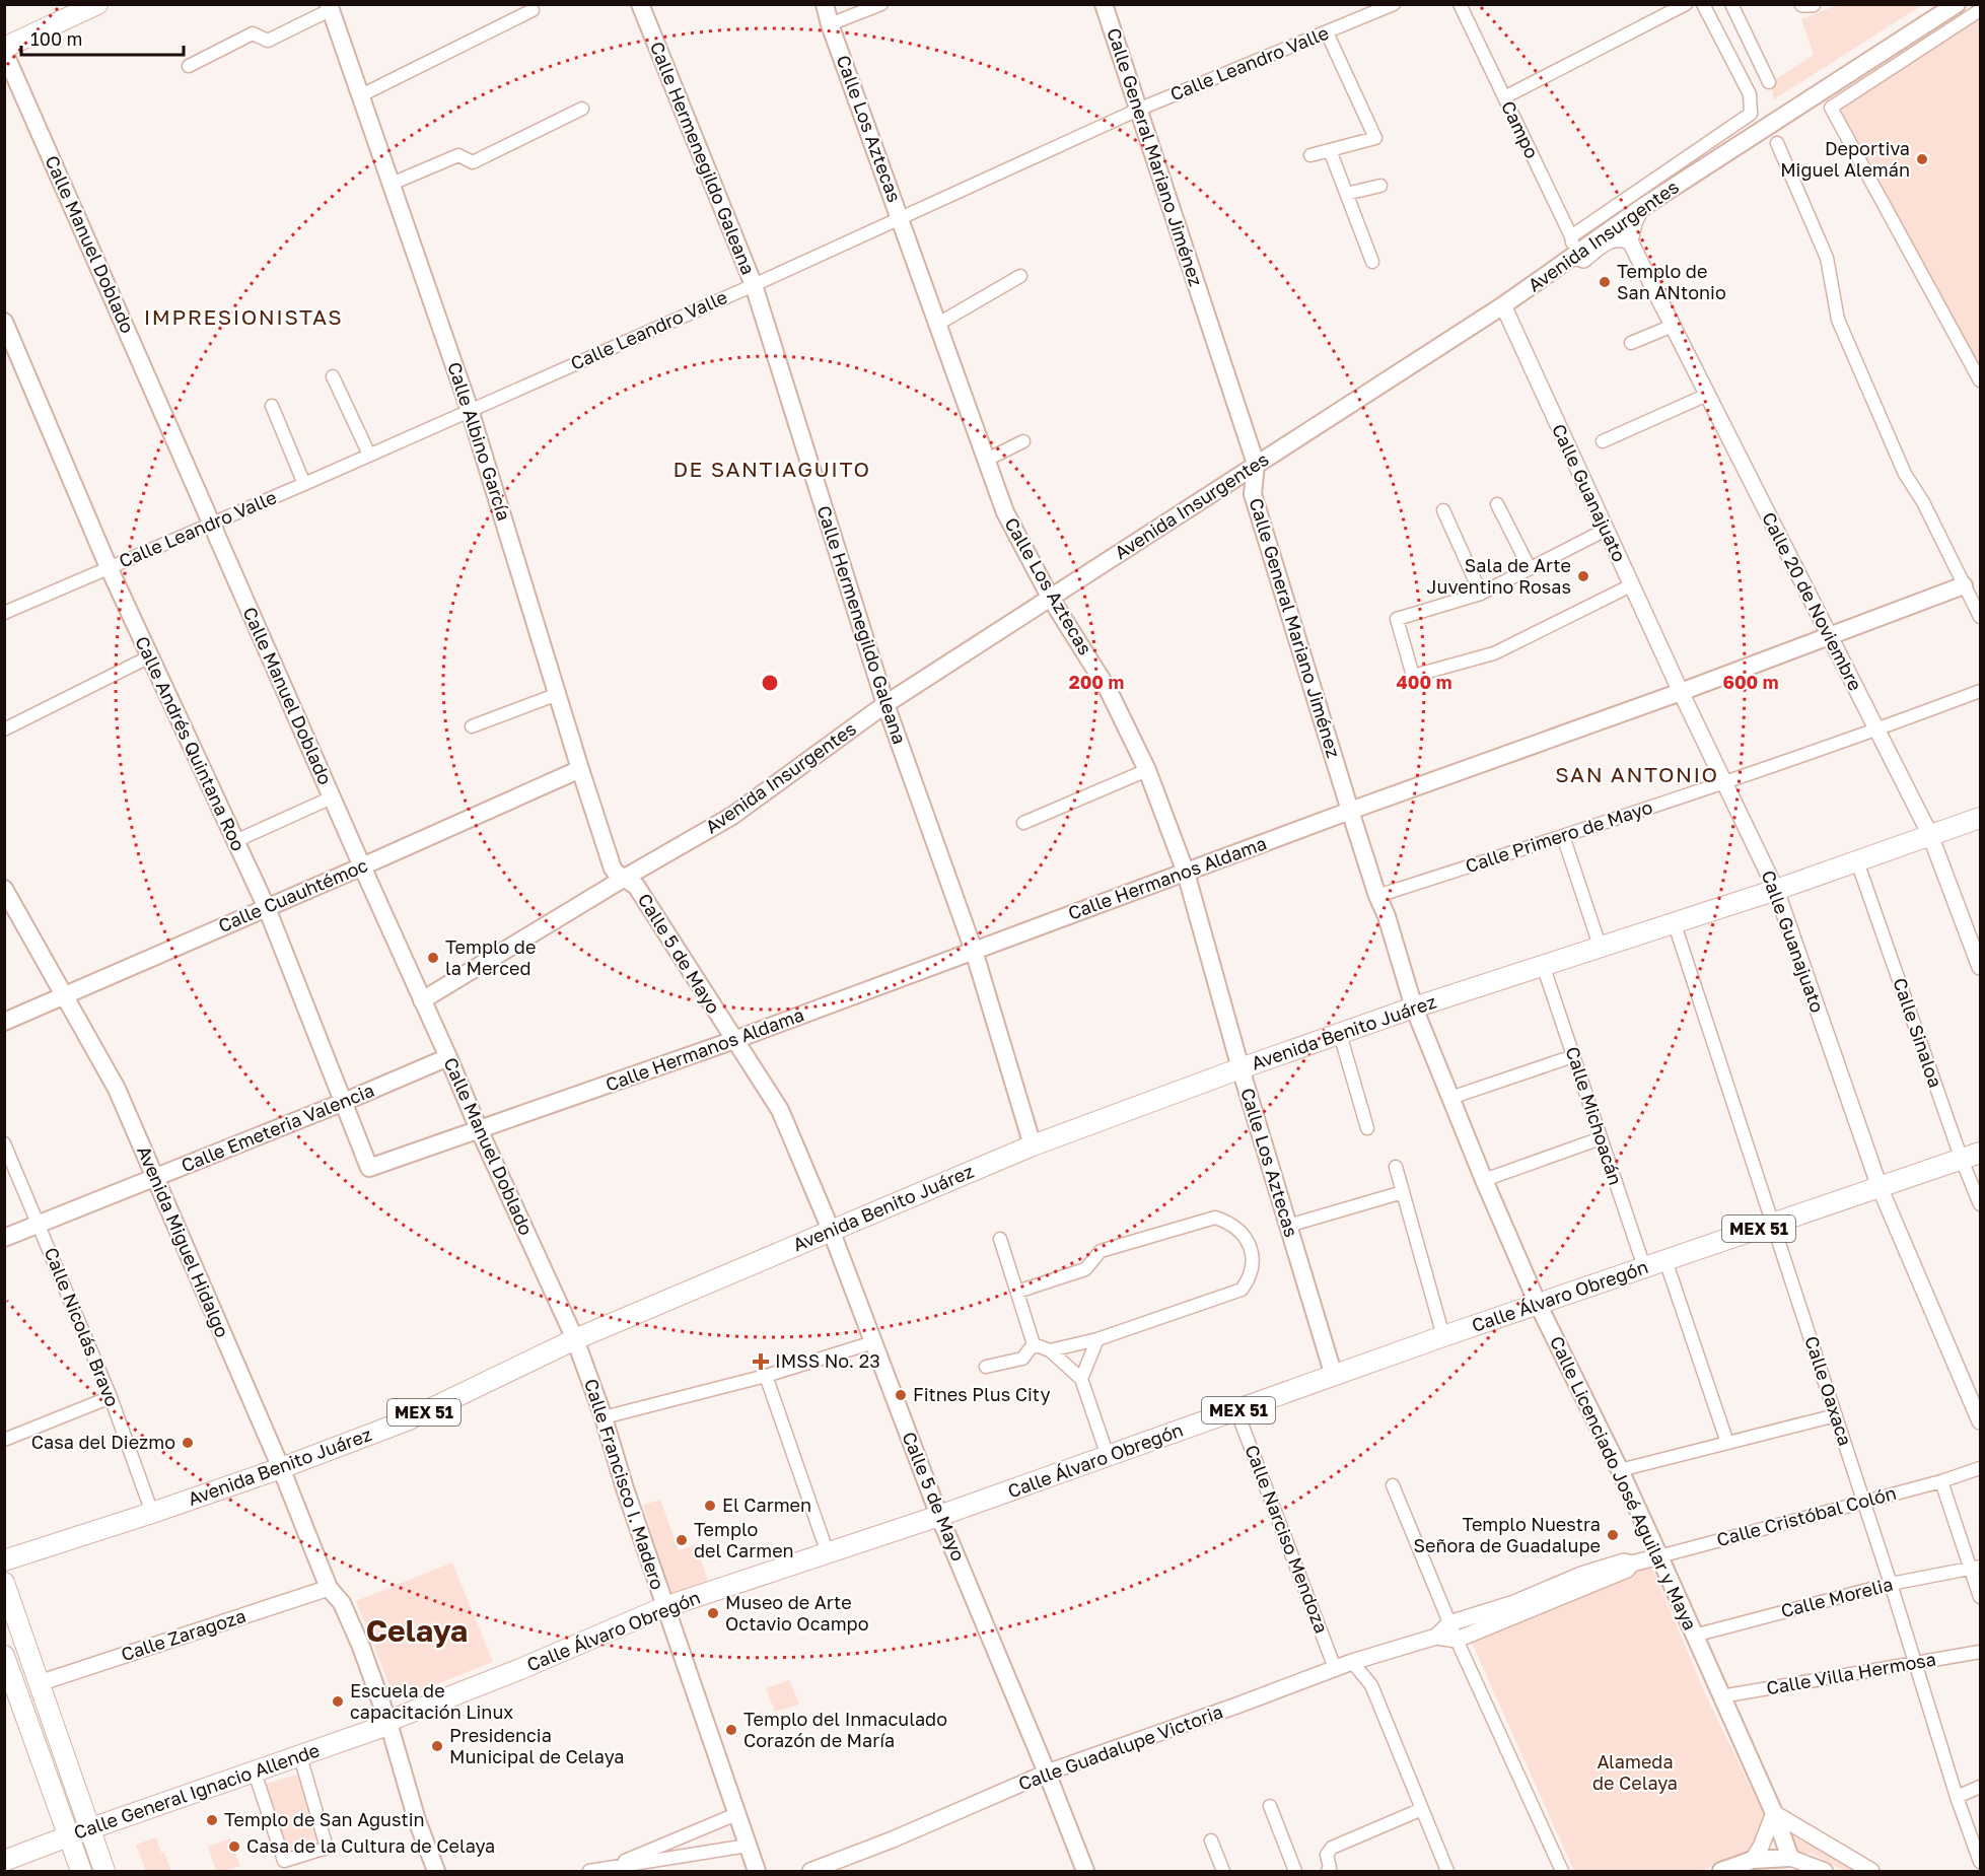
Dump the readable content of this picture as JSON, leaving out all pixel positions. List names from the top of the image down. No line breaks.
{"streets":{"main road":["Calle Los Aztecas","Calle General Mariano Jiménez","Calle Hermenegildo Galeana","Avenida Insurgentes","Calle Manuel Doblado","Calle Albino García","Calle Andrés Quintana Roo","Calle Hermanos Aldama","Calle Cuauhtémoc","Calle 5 de Mayo","Avenida Benito Juárez","Calle Emeteria Valencia","MEX 51","Avenida Miguel Hidalgo","Calle Álvaro Obregón","Calle Licenciado José Aguilar y Maya","Calle Francisco I. Madero","Calle General Ignacio Allende"],"street":["Calle Leandro Valle","Campo","Calle Guanajuato","Calle 20 de Noviembre","Calle Primero de Mayo","Calle Sinaloa","Calle Michoacán","Calle Nicolás Bravo","Calle Oaxaca","Calle Cristóbal Colón","Calle Narciso Mendoza","Calle Morelia","Calle Zaragoza","Calle Villa Hermosa","Calle Guadalupe Victoria"]},"crossings":[["Calle Leandro Valle","Calle Los Aztecas"],["Calle Leandro Valle","Calle General Mariano Jiménez"],["Calle Leandro Valle","Calle Hermenegildo Galeana"],["Calle Leandro Valle","Calle Manuel Doblado"],["Calle Leandro Valle","Calle Albino García"],["Calle Leandro Valle","Calle Andrés Quintana Roo"],["Calle Los Aztecas","Avenida Insurgentes"],["Calle Los Aztecas","Calle Hermanos Aldama"],["Calle Los Aztecas","Avenida Benito Juárez"],["Calle Los Aztecas","Calle Álvaro Obregón"],["Campo","Avenida Insurgentes"],["Calle General Mariano Jiménez","Avenida Insurgentes"],["Calle General Mariano Jiménez","Calle Primero de Mayo"],["Calle General Mariano Jiménez","Calle Hermanos Aldama"],["Calle General Mariano Jiménez","Avenida Benito Juárez"],["Calle General Mariano Jiménez","Calle Licenciado José Aguilar y Maya"],["Calle Hermenegildo Galeana","Avenida Insurgentes"],["Calle Hermenegildo Galeana","Calle Hermanos Aldama"],["Calle Hermenegildo Galeana","Avenida Benito Juárez"],["Avenida Insurgentes","Calle Manuel Doblado"],["Avenida Insurgentes","Calle Albino García"],["Avenida Insurgentes","Calle Guanajuato"],["Avenida Insurgentes","Calle 5 de Mayo"],["Calle Manuel Doblado","Calle Hermanos Aldama"],["Calle Manuel Doblado","Calle Cuauhtémoc"],["Calle Manuel Doblado","Avenida Benito Juárez"],["Calle Manuel Doblado","Calle Emeteria Valencia"],["Calle Manuel Doblado","Calle Francisco I. Madero"],["Calle Albino García","Calle Cuauhtémoc"],["Calle Albino García","Calle 5 de Mayo"],["Calle Guanajuato","Calle Primero de Mayo"],["Calle Guanajuato","Calle Hermanos Aldama"],["Calle Guanajuato","Avenida Benito Juárez"],["Calle Guanajuato","Calle Álvaro Obregón"],["Calle 20 de Noviembre","Calle Primero de Mayo"],["Calle 20 de Noviembre","Calle Hermanos Aldama"],["Calle 20 de Noviembre","Avenida Benito Juárez"],["Calle Andrés Quintana Roo","Calle Hermanos Aldama"],["Calle Andrés Quintana Roo","Calle Cuauhtémoc"],["Calle Andrés Quintana Roo","Calle Emeteria Valencia"],["Calle Hermanos Aldama","Calle 5 de Mayo"],["Calle Cuauhtémoc","Avenida Miguel Hidalgo"],["Calle 5 de Mayo","Avenida Benito Juárez"],["Calle 5 de Mayo","Calle Álvaro Obregón"],["Calle 5 de Mayo","Calle Guadalupe Victoria"],["Avenida Benito Juárez","Calle Sinaloa"],["Avenida Benito Juárez","Calle Michoacán"],["Avenida Benito Juárez","Avenida Miguel Hidalgo"],["Avenida Benito Juárez","Calle Nicolás Bravo"],["Avenida Benito Juárez","Calle Oaxaca"],["Avenida Benito Juárez","Calle Licenciado José Aguilar y Maya"],["Avenida Benito Juárez","Calle Francisco I. Madero"],["Calle Sinaloa","Calle Álvaro Obregón"],["Calle Michoacán","Calle Álvaro Obregón"],["Calle Emeteria Valencia","Avenida Miguel Hidalgo"],["Calle Emeteria Valencia","Calle Nicolás Bravo"],["Avenida Miguel Hidalgo","Calle Álvaro Obregón"],["Avenida Miguel Hidalgo","Calle Zaragoza"],["Avenida Miguel Hidalgo","Calle General Ignacio Allende"],["Calle Álvaro Obregón","Calle Oaxaca"],["Calle Álvaro Obregón","Calle Licenciado José Aguilar y Maya"],["Calle Álvaro Obregón","Calle Francisco I. Madero"],["Calle Álvaro Obregón","Calle Narciso Mendoza"],["Calle Álvaro Obregón","Calle General Ignacio Allende"],["Calle Oaxaca","Calle Cristóbal Colón"],["Calle Oaxaca","Calle Morelia"],["Calle Oaxaca","Calle Villa Hermosa"],["Calle Licenciado José Aguilar y Maya","Calle Cristóbal Colón"],["Calle Licenciado José Aguilar y Maya","Calle Morelia"],["Calle Licenciado José Aguilar y Maya","Calle Villa Hermosa"],["Calle Cristóbal Colón","Calle Guadalupe Victoria"],["Calle Narciso Mendoza","Calle Guadalupe Victoria"]],"districts":["IMPRESIONISTAS","DE SANTIAGUITO","SAN ANTONIO","Celaya"],"parks":["Alameda de Celaya"],"places":{"other":["Deportiva Miguel Alemán","Templo de San ANtonio","Sala de Arte Juventino Rosas","Templo de la Merced","Fitnes Plus City","Casa del Diezmo","El Carmen","Templo Nuestra Señora de Guadalupe","Templo del Carmen","Museo de Arte Octavio Ocampo","Escuela de capacitación Linux","Templo del Inmaculado Corazón de María","Presidencia Municipal de Celaya","Templo de San Agustin","Casa de la Cultura de Celaya"],"health":["IMSS No. 23"]},"scale_bar":"100 m","rings":["200 m","400 m","600 m"]}
